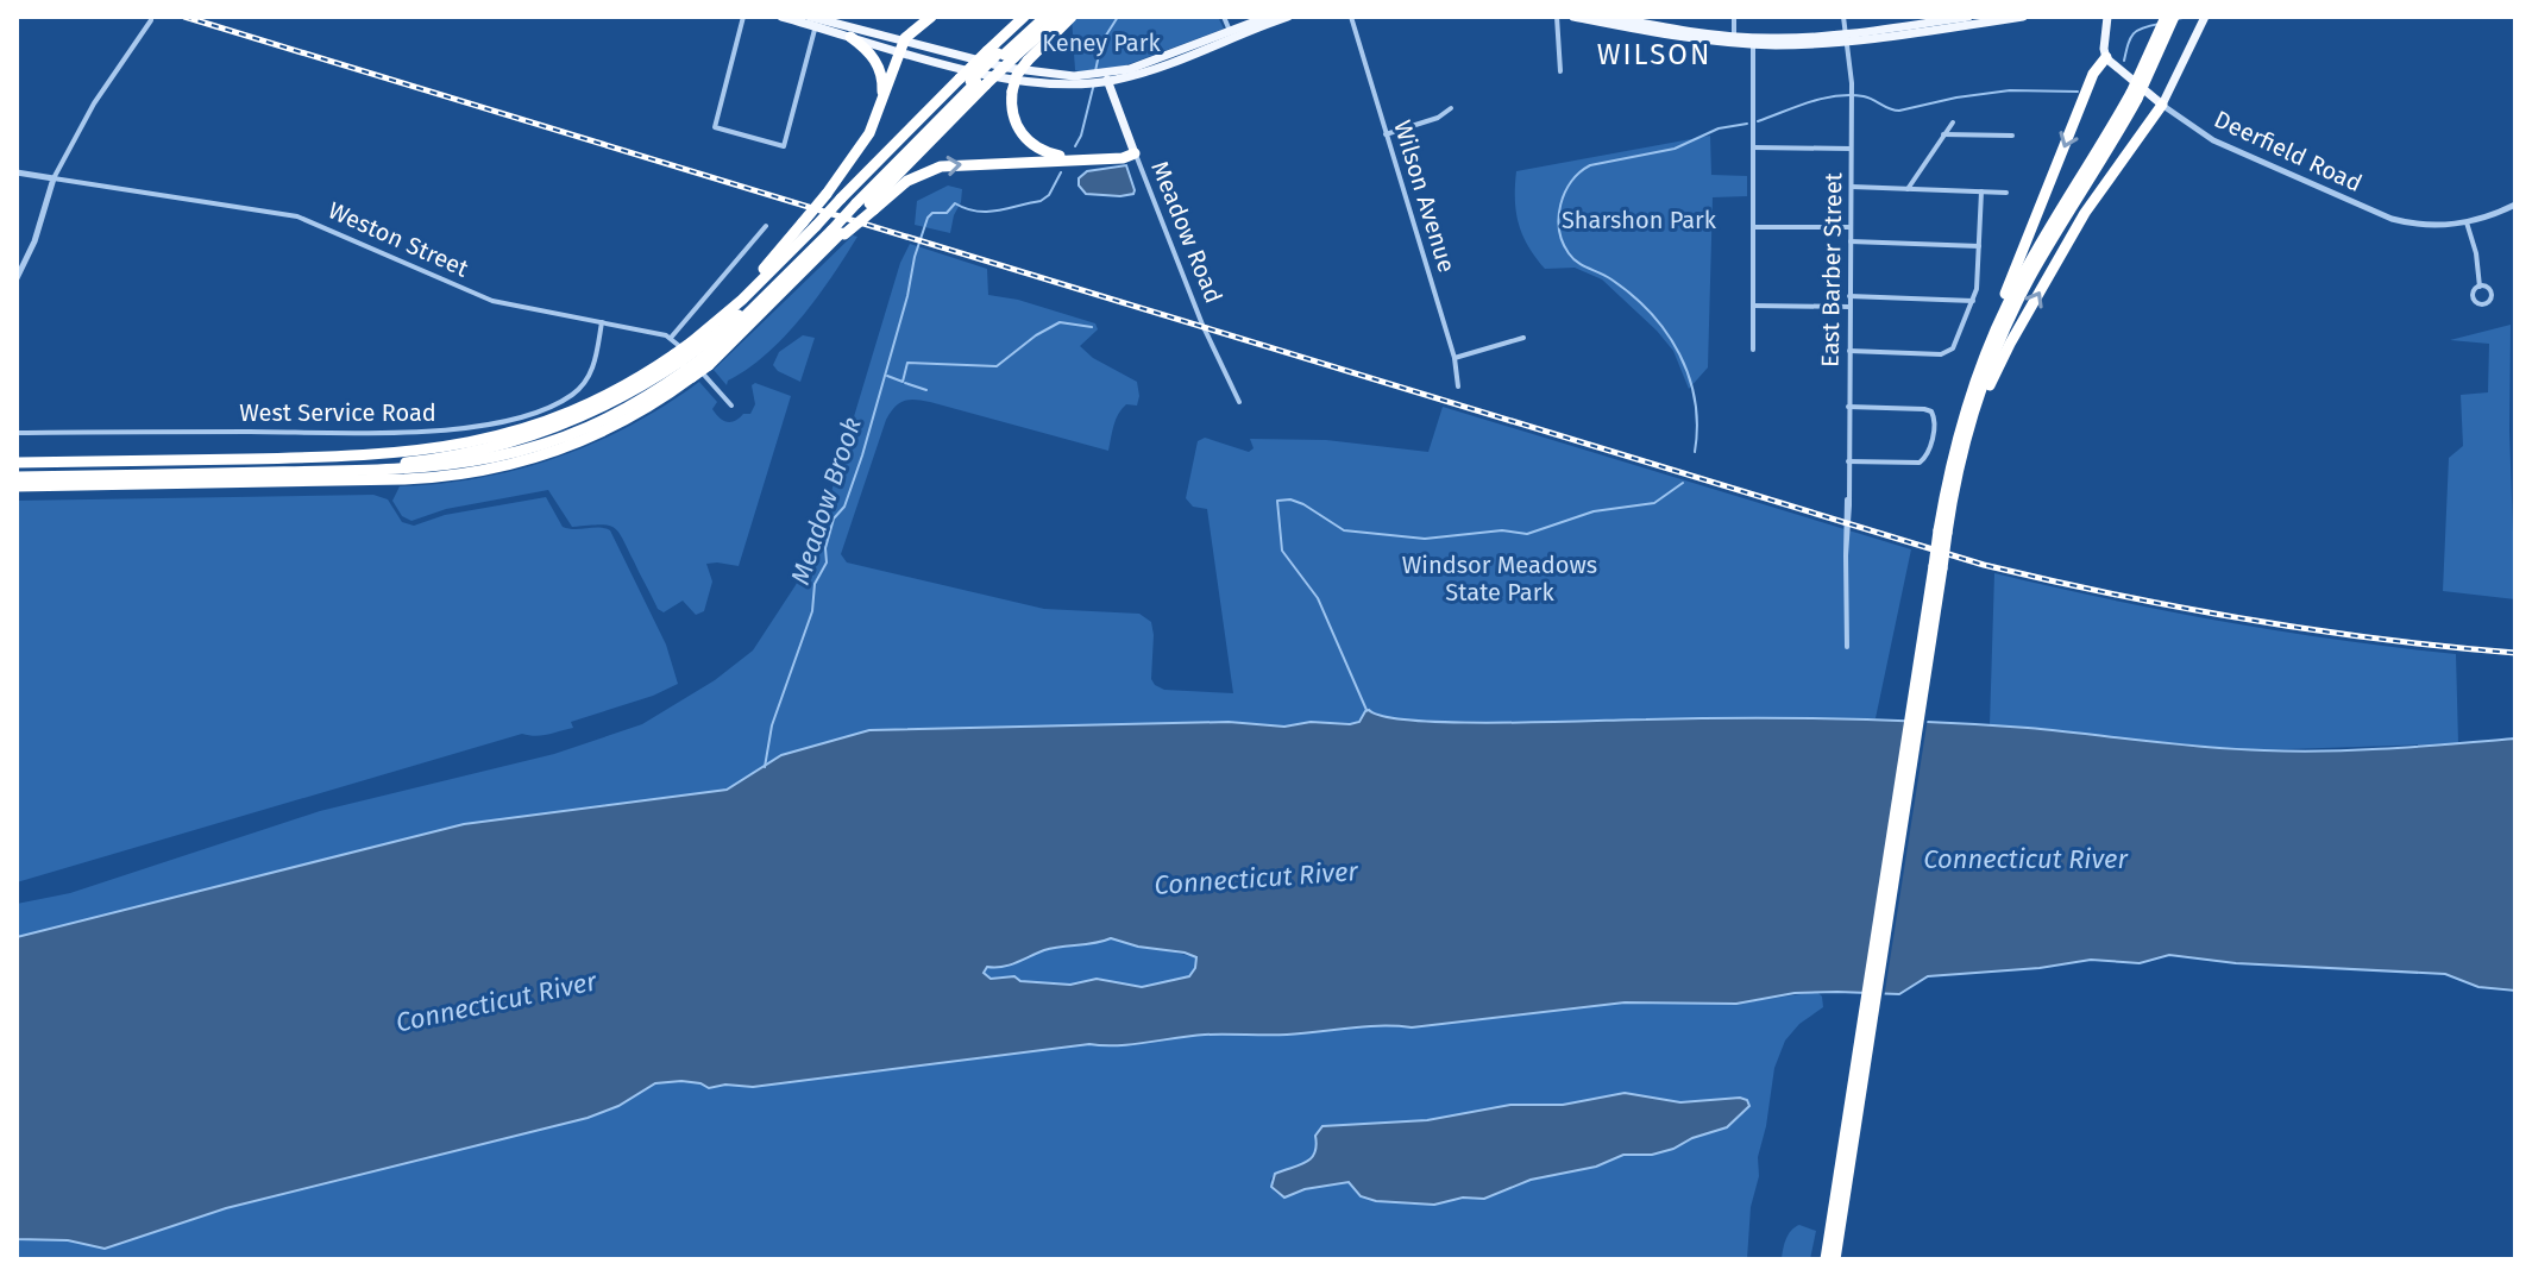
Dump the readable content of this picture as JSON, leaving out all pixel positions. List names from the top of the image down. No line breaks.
{"streets":{"main road":["Deerfield Road","Meadow Road"],"street":["Wilson Avenue","Weston Street","East Barber Street","West Service Road"]},"crossings":[["Weston Street","West Service Road"]],"districts":["WILSON"],"water":["Meadow Brook","Connecticut River"],"parks":["Keney Park","Sharshon Park","Windsor Meadows State Park"]}
